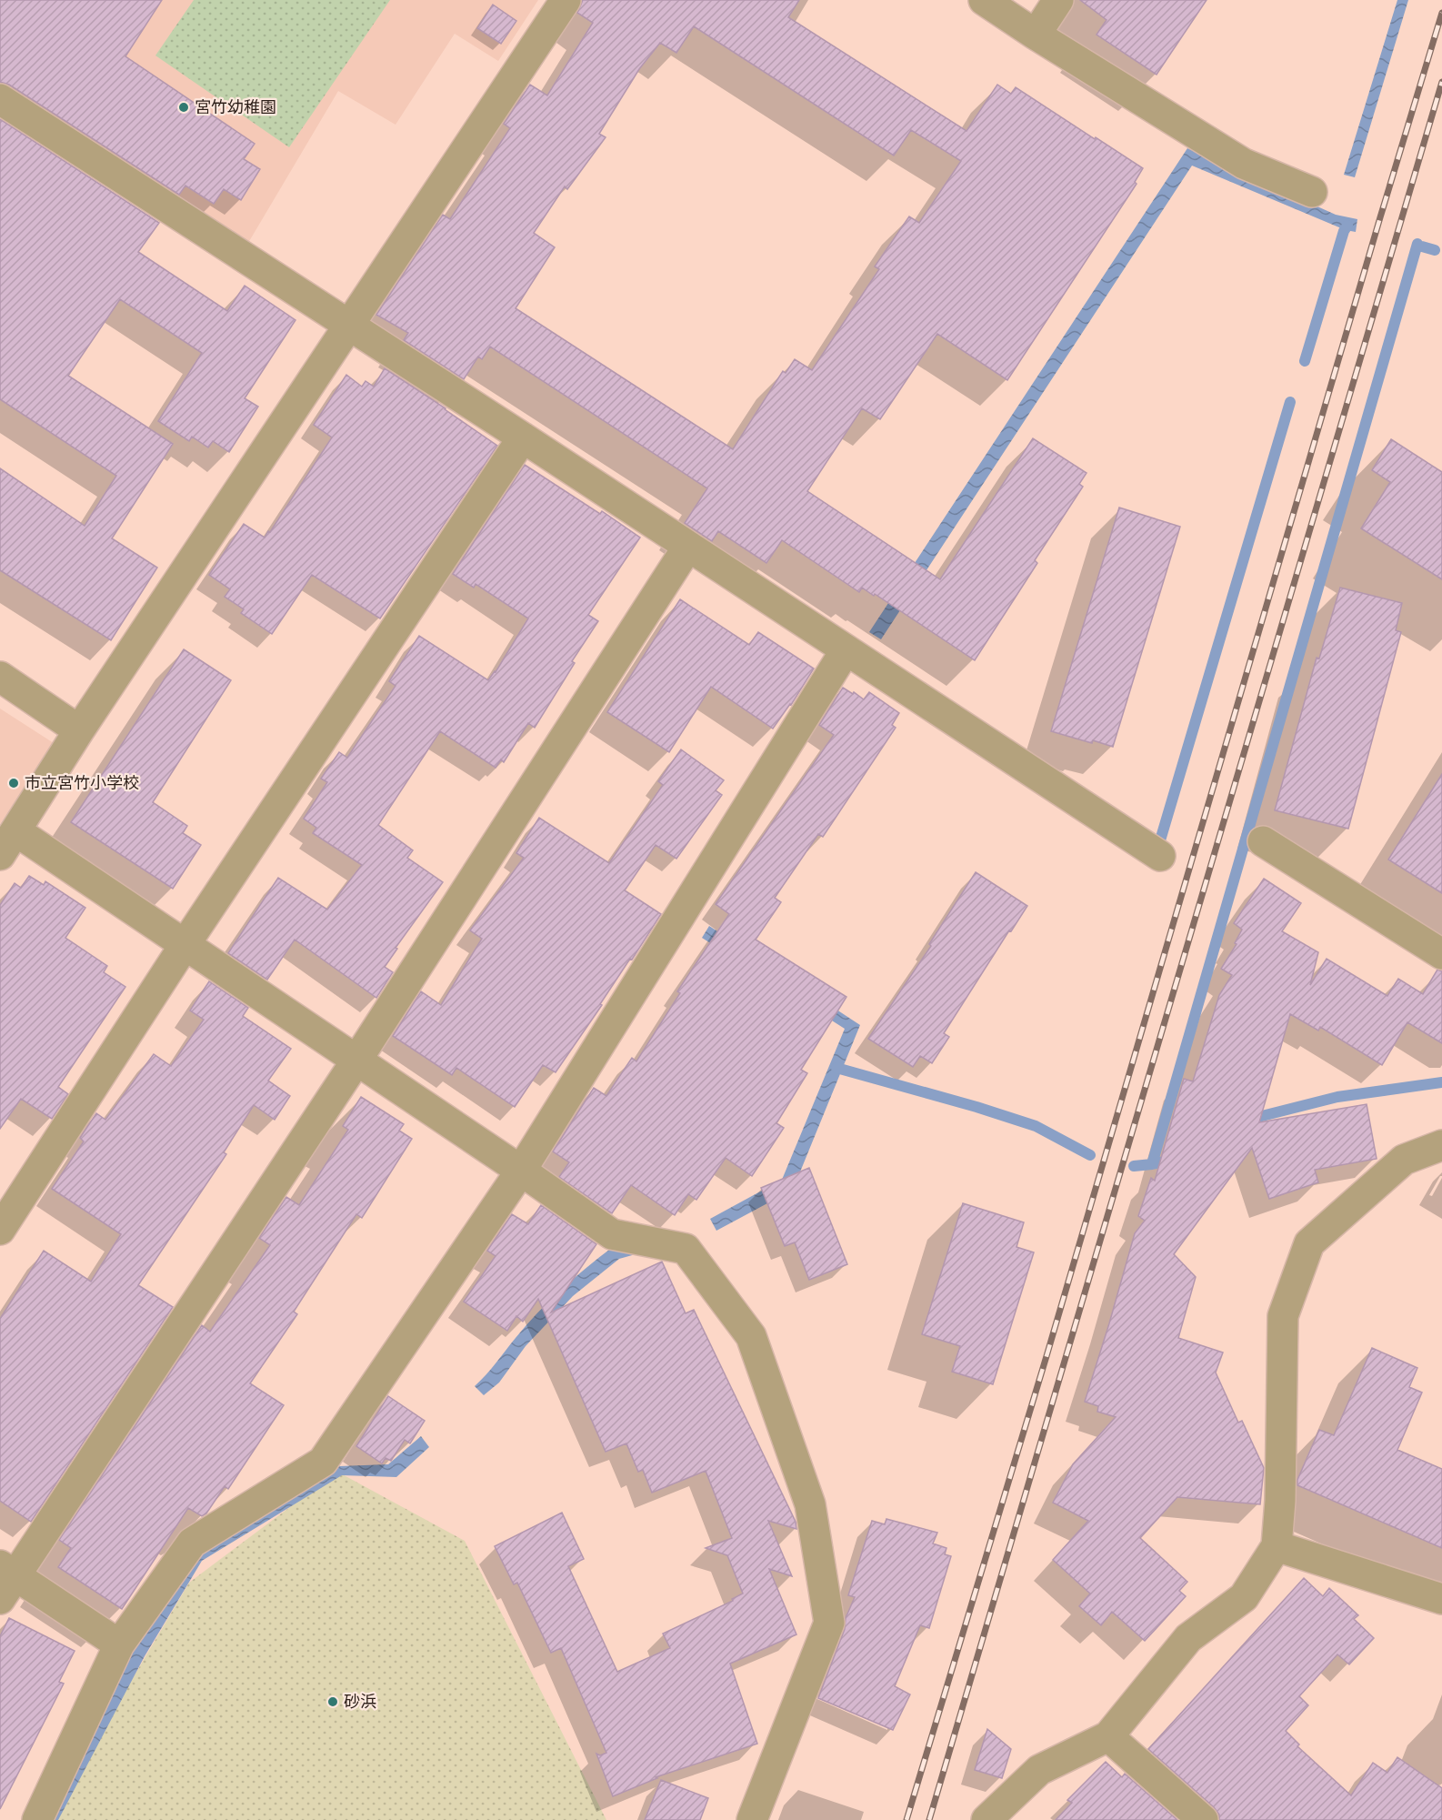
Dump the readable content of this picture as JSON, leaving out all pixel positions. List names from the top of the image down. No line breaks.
{"places":["宮竹幼稚園","市立宮竹小学校","砂浜"]}
